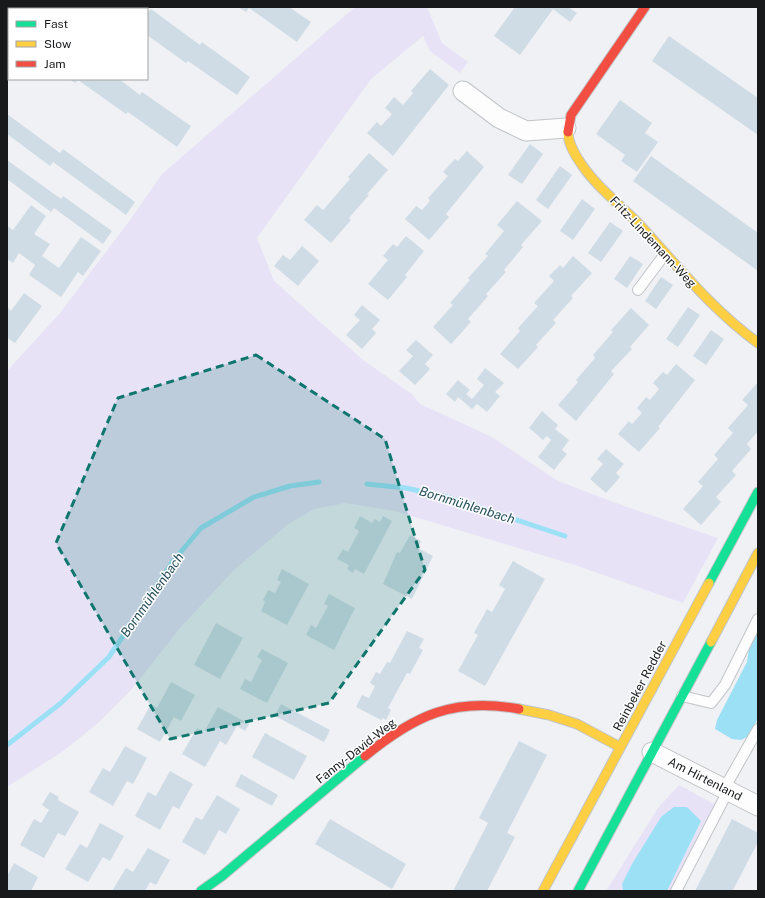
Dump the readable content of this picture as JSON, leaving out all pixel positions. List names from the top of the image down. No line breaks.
{"streets":{"street":["Fritz-Lindemann-Weg","Reinbeker Redder","Fanny-David-Weg","Am Hirtenland"]},"crossings":[["Reinbeker Redder","Fanny-David-Weg"]],"water":["Bornmühlenbach"],"legend":["Fast","Slow","Jam"]}
